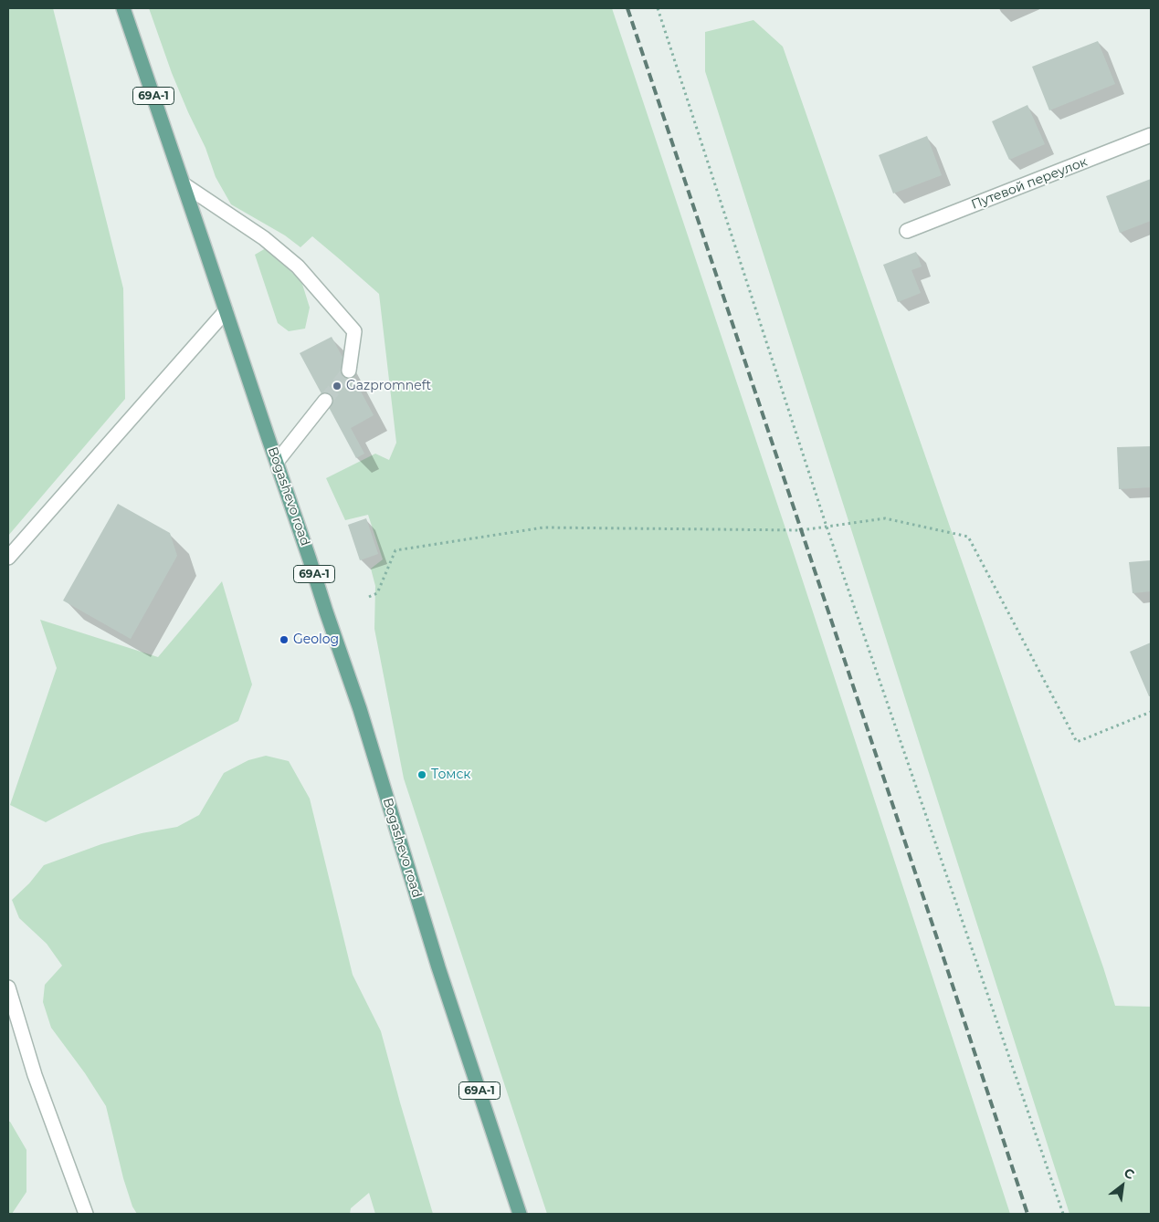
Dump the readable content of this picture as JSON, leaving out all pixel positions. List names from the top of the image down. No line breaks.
{"streets":{"main road":["69А-1","Bogashevo road"],"street":["Путевой переулок"]},"crossings":[["69А-1","Bogashevo road"]],"places":["Gazpromneft","Geolog","Томск"],"north":"top right"}
